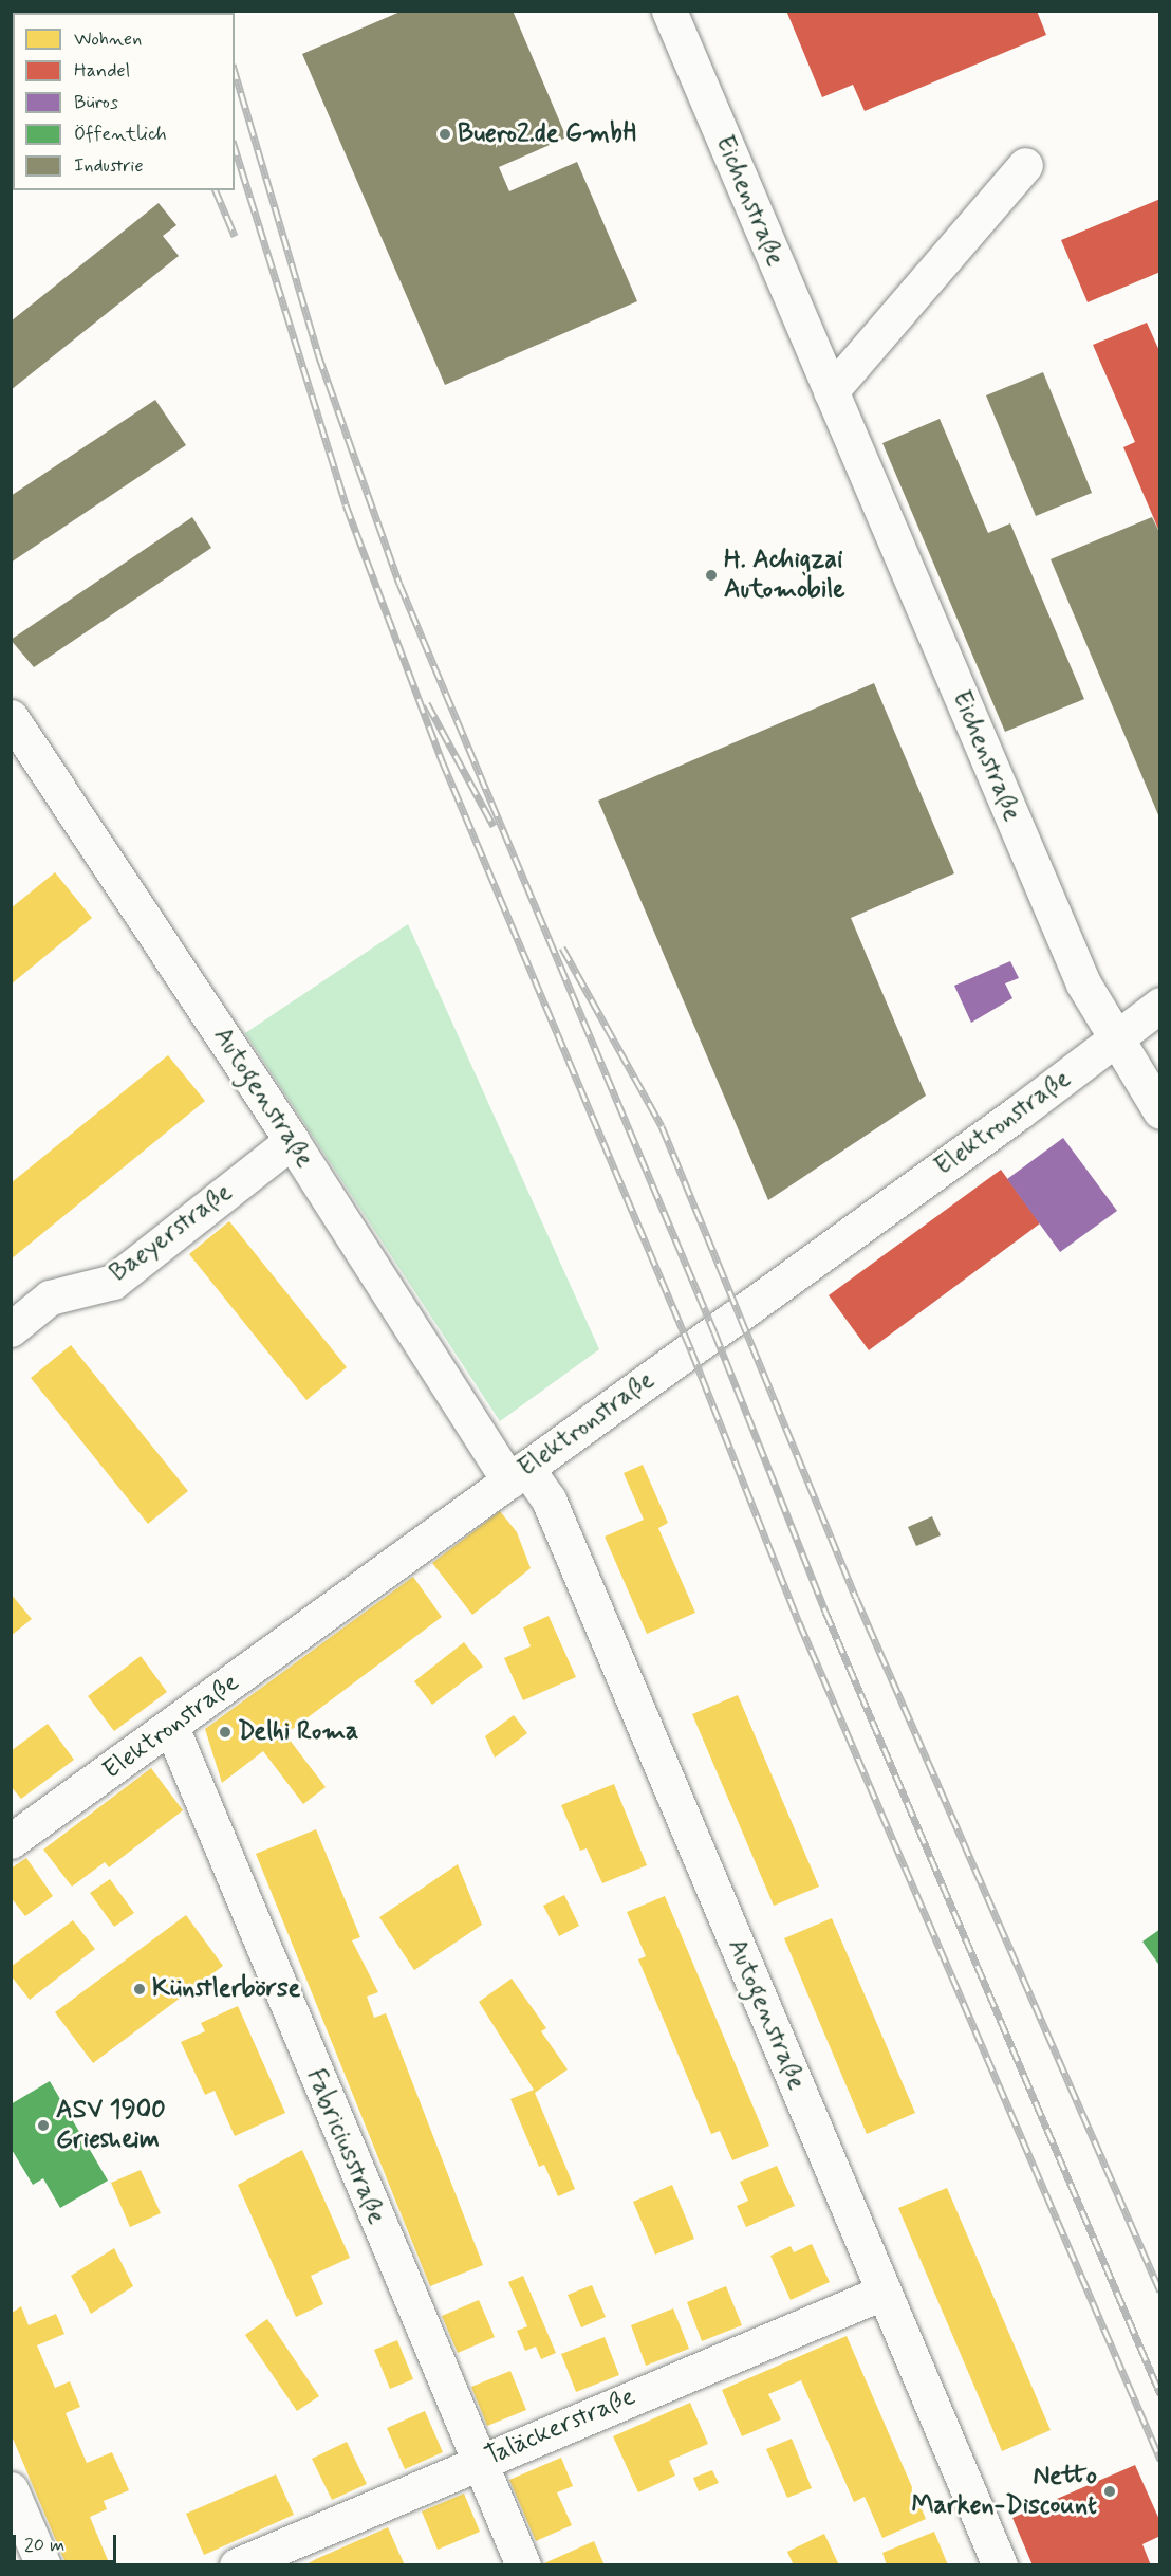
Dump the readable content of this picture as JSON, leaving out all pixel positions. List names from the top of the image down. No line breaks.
{"streets":{"street":["Eichenstraße","Autogenstraße","Elektronstraße","Baeyerstraße","Fabriciusstraße","Taläckerstraße"]},"crossings":[["Eichenstraße","Elektronstraße"],["Autogenstraße","Elektronstraße"],["Autogenstraße","Baeyerstraße"],["Autogenstraße","Taläckerstraße"],["Elektronstraße","Fabriciusstraße"],["Fabriciusstraße","Taläckerstraße"]],"places":["Buero2.de GmbH","H. Achigzai Automobile","Delhi Roma","Künstlerbörse","ASV 1900 Griesheim","Netto Marken-Discount"],"legend":["Wohnen","Handel","Büros","Öffentlich","Industrie"],"scale_bar":"20 m"}
